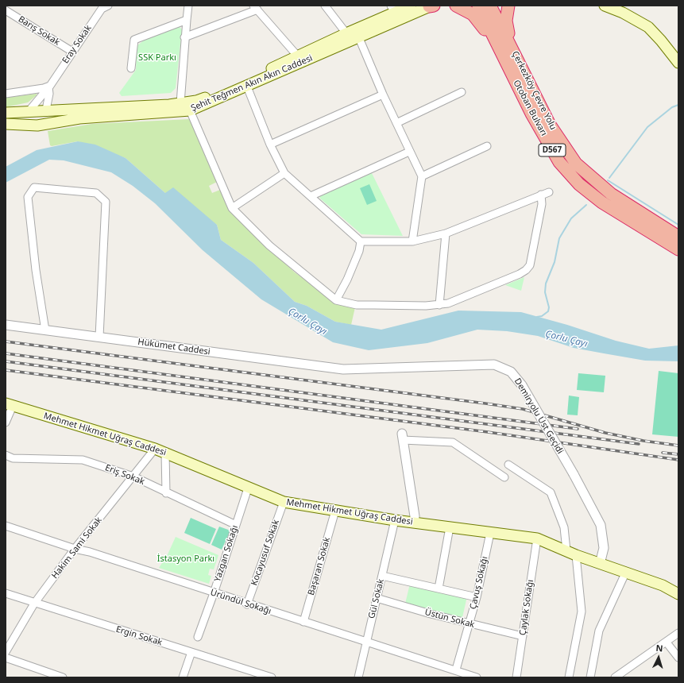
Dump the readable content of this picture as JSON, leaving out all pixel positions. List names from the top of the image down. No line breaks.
{"streets":{"highway":["Çerkezköy Çevre Yolu","Otoban Bulvarı","D567"],"main road":["Şehit Teğmen Akın Akın Caddesi","Mehmet Hikmet Uğraş Caddesi"],"street":["Barış Sokak","Eray Sokak","Hükümet Caddesi","Demiryolu Üst Geçidi","Eriş Sokak","Hakim Sami Sokak","Kocayusuf Sokak","Yazgan Sokağı","Başaran Sokak","Çavuş Sokağı","Gül Sokak","Üründül Sokağı","Çaylak Sokağı","Üstün Sokak","Ergin Sokak"]},"crossings":[["Barış Sokak","Eray Sokak"],["Eray Sokak","Şehit Teğmen Akın Akın Caddesi"],["Hükümet Caddesi","Demiryolu Üst Geçidi"],["Demiryolu Üst Geçidi","Mehmet Hikmet Uğraş Caddesi"],["Mehmet Hikmet Uğraş Caddesi","Hakim Sami Sokak"],["Mehmet Hikmet Uğraş Caddesi","Kocayusuf Sokak"],["Mehmet Hikmet Uğraş Caddesi","Yazgan Sokağı"],["Mehmet Hikmet Uğraş Caddesi","Başaran Sokak"],["Mehmet Hikmet Uğraş Caddesi","Çavuş Sokağı"],["Mehmet Hikmet Uğraş Caddesi","Gül Sokak"],["Mehmet Hikmet Uğraş Caddesi","Çaylak Sokağı"],["Eriş Sokak","Hakim Sami Sokak"],["Eriş Sokak","Yazgan Sokağı"],["Hakim Sami Sokak","Üründül Sokağı"],["Hakim Sami Sokak","Ergin Sokak"],["Kocayusuf Sokak","Üründül Sokağı"],["Yazgan Sokağı","Üründül Sokağı"],["Başaran Sokak","Üründül Sokağı"],["Çavuş Sokağı","Üründül Sokağı"],["Çavuş Sokağı","Üstün Sokak"],["Gül Sokak","Üründül Sokağı"],["Gül Sokak","Üstün Sokak"],["Çaylak Sokağı","Üstün Sokak"]],"water":["Çorlu Çayı"],"parks":["SSK Parkı","İstasyon Parkı"],"north":"top"}
